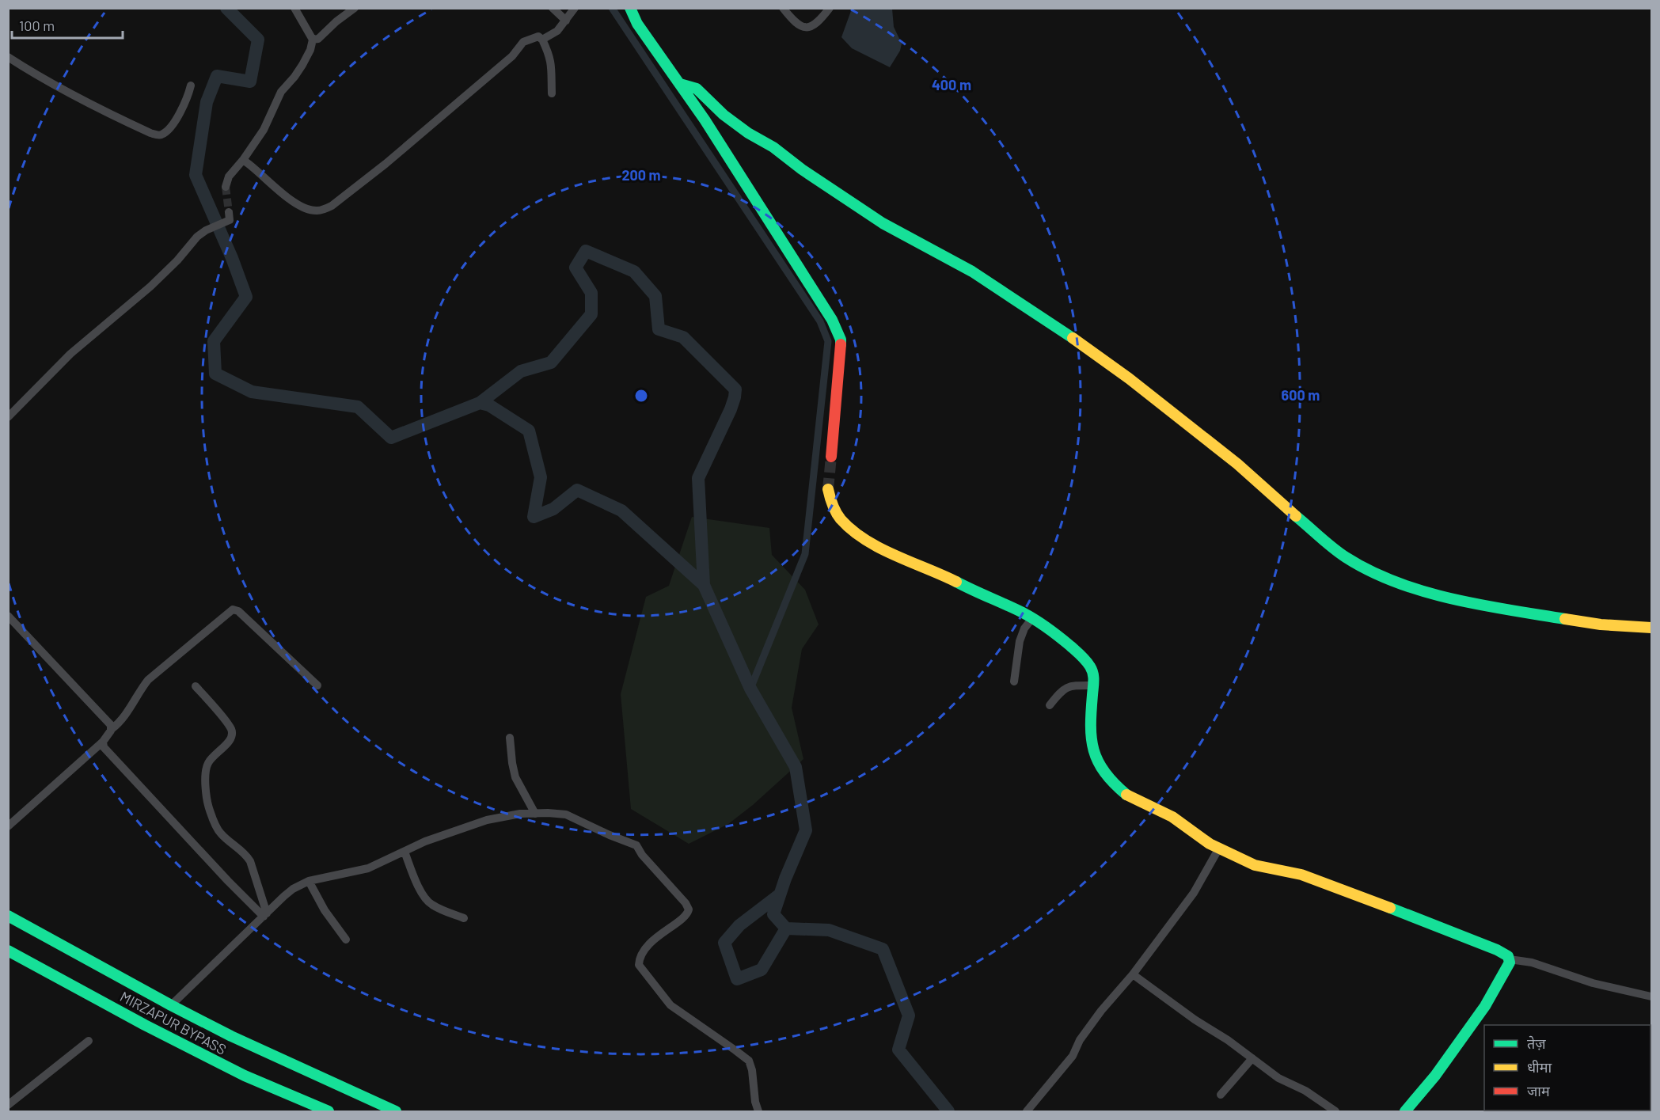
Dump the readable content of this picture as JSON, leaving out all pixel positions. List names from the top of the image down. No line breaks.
{"streets":{"main road":["MIRZAPUR BYPASS"]},"legend":["तेज़","धीमा","जाम"],"scale_bar":"100 m","rings":["400 m","200 m","600 m"]}
